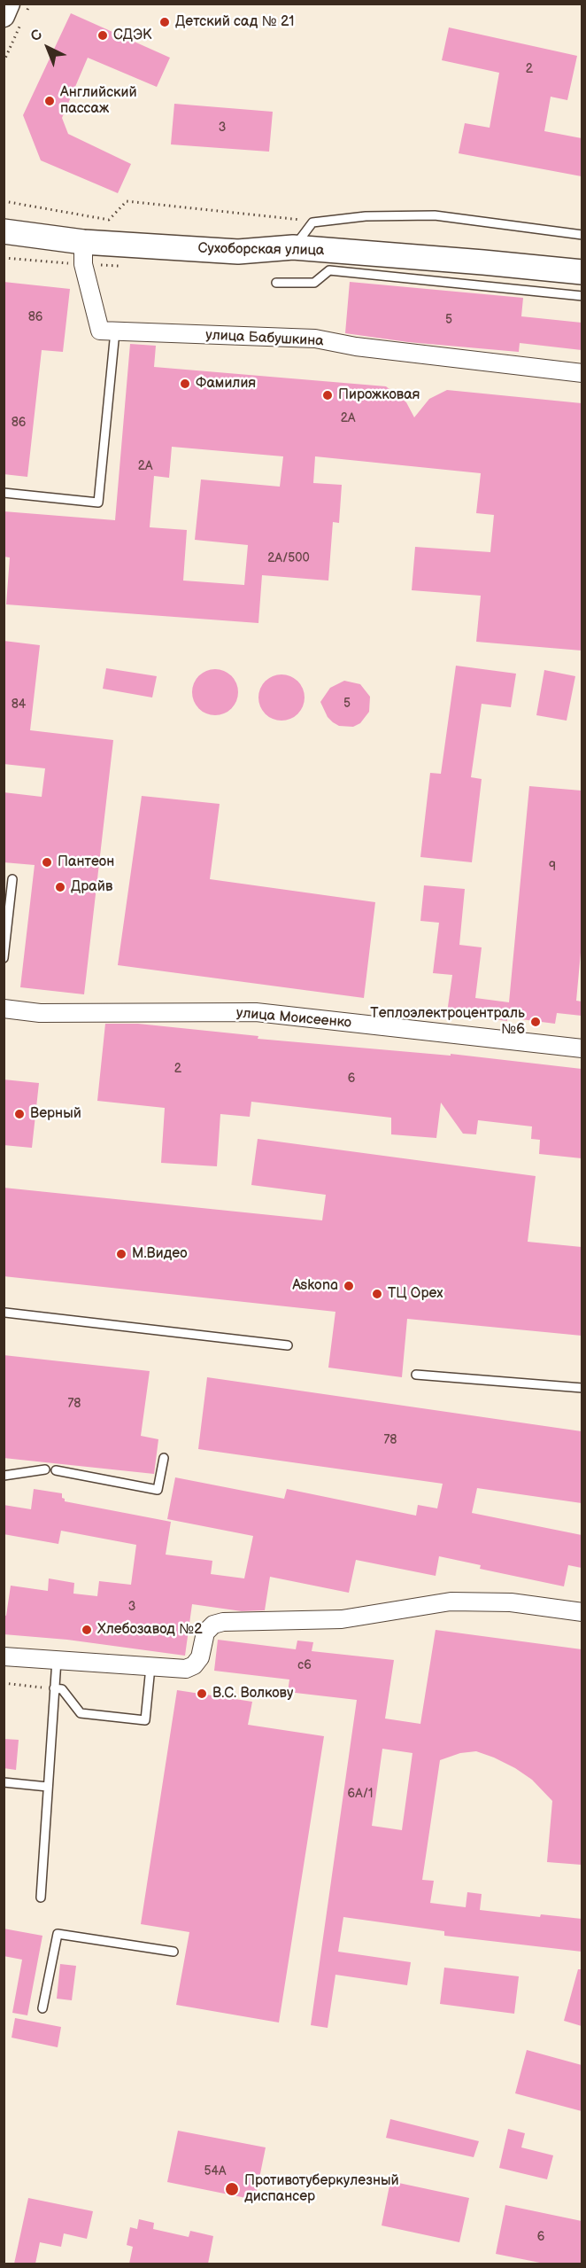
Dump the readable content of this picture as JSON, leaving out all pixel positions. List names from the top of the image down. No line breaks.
{"streets":{"main road":["Сухоборская улица"],"street":["улица Бабушкина","улица Моисеенко"]},"places":["Детский сад № 21","СДЭК","Английский пассаж","Фамилия","Пирожковая","Пантеон","Драйв","Теплоэлектроцентраль №6","Верный","М.Видео","Askona","ТЦ Орех","Хлебозавод №2","В.С. Волкову","Противотуберкулезный диспансер"],"house_numbers":["2","3","86","5","2А","86","2А","2А/500","5","84","9","2","6","78","78","3","с6","6А/1","54А","6"],"north":"top left"}
